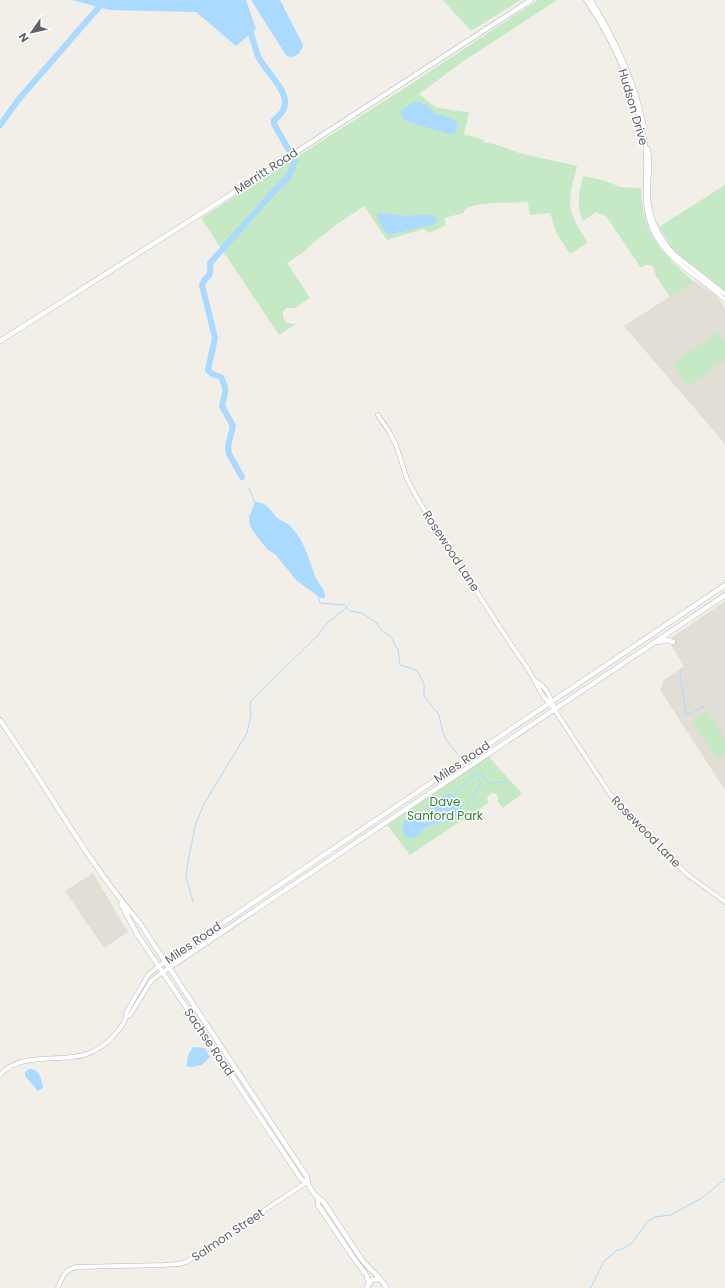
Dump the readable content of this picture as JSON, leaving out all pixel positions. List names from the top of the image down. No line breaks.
{"streets":{"main road":["Merritt Road","Miles Road","Sachse Road"],"street":["Hudson Drive","Rosewood Lane","Salmon Street"]},"crossings":[["Rosewood Lane","Miles Road"],["Miles Road","Sachse Road"],["Sachse Road","Salmon Street"]],"parks":["Dave Sanford Park"],"north":"bottom left"}
